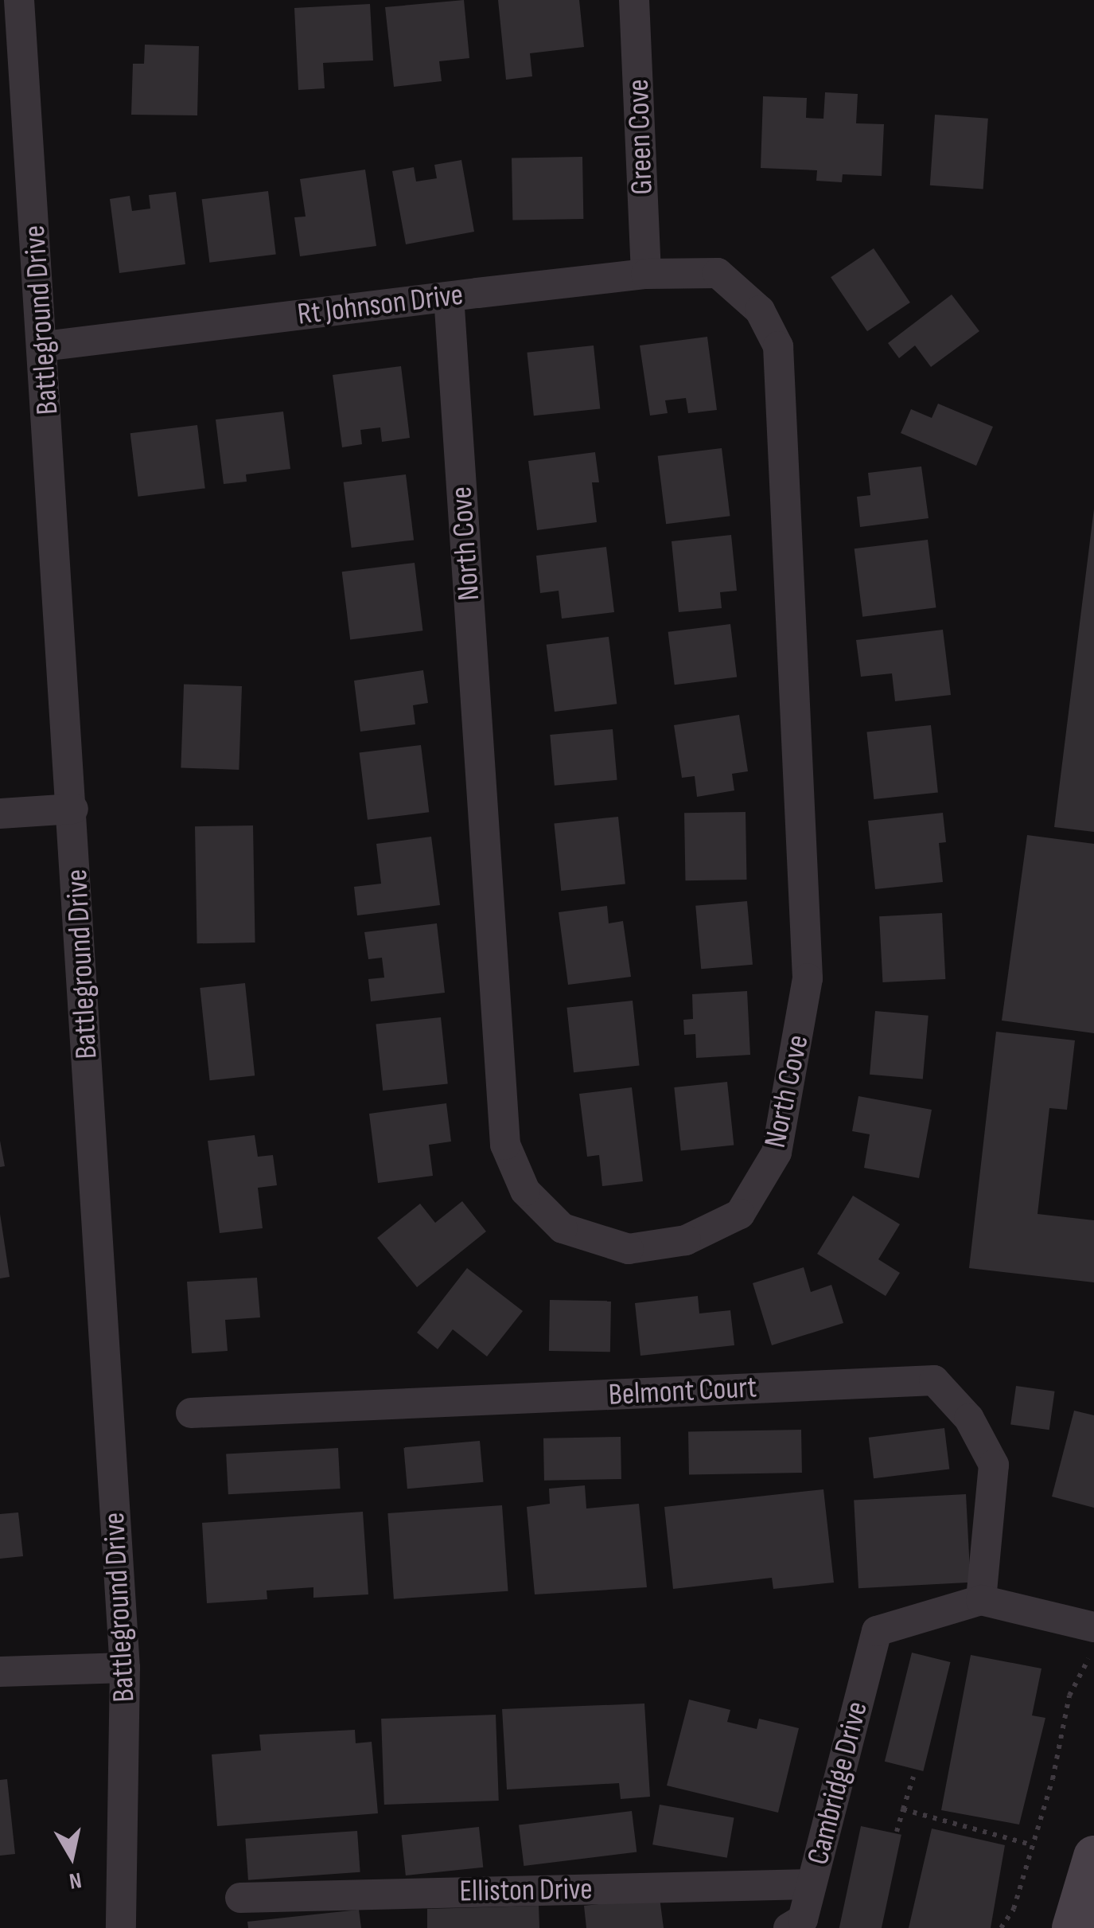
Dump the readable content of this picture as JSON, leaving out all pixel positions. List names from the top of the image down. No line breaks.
{"streets":{"street":["Green Cove","Rt Johnson Drive","Battleground Drive","North Cove","Belmont Court","Cambridge Drive","Elliston Drive"]},"crossings":[["Green Cove","Rt Johnson Drive"],["Rt Johnson Drive","Battleground Drive"],["Rt Johnson Drive","North Cove"],["Belmont Court","Cambridge Drive"],["Cambridge Drive","Elliston Drive"]],"north":"bottom"}
